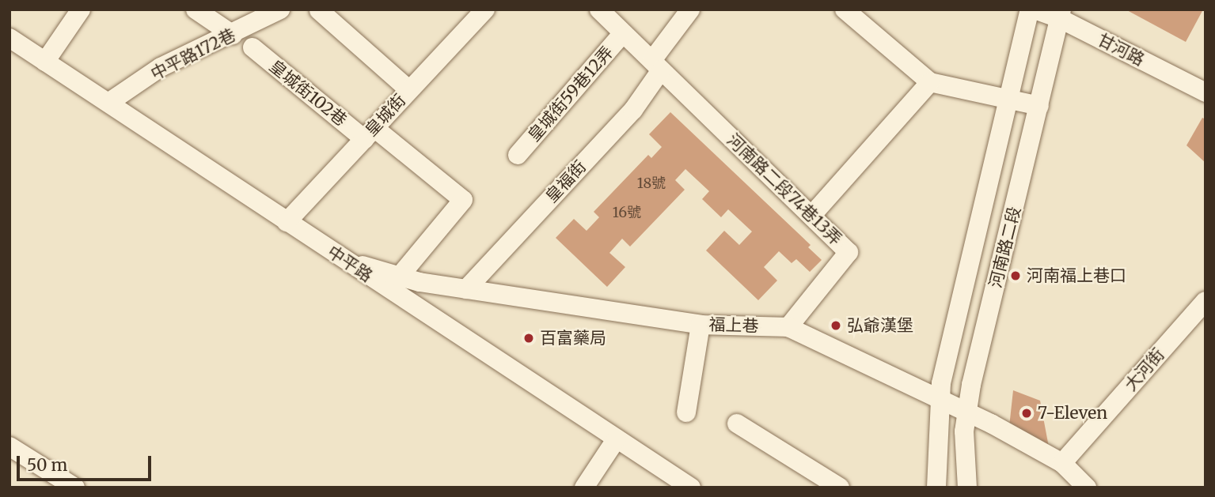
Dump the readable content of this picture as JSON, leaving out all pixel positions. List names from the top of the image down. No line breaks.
{"streets":{"street":["甘河路","中平路172巷","皇城街102巷","皇城街59巷12弄","皇城街","皇福街","河南路二段74巷13弄","河南路二段","中平路","福上巷","大河街"]},"crossings":[["甘河路","河南路二段"],["中平路172巷","中平路"],["皇城街102巷","皇城街"],["皇城街102巷","福上巷"],["皇城街59巷12弄","河南路二段74巷13弄"],["皇城街","中平路"],["皇福街","河南路二段74巷13弄"],["皇福街","福上巷"],["河南路二段74巷13弄","福上巷"],["河南路二段","福上巷"],["中平路","福上巷"],["福上巷","大河街"]],"places":["河南福上巷口","弘爺漢堡","百富藥局","7-Eleven"],"house_numbers":["18號","16號"],"scale_bar":"50 m"}
